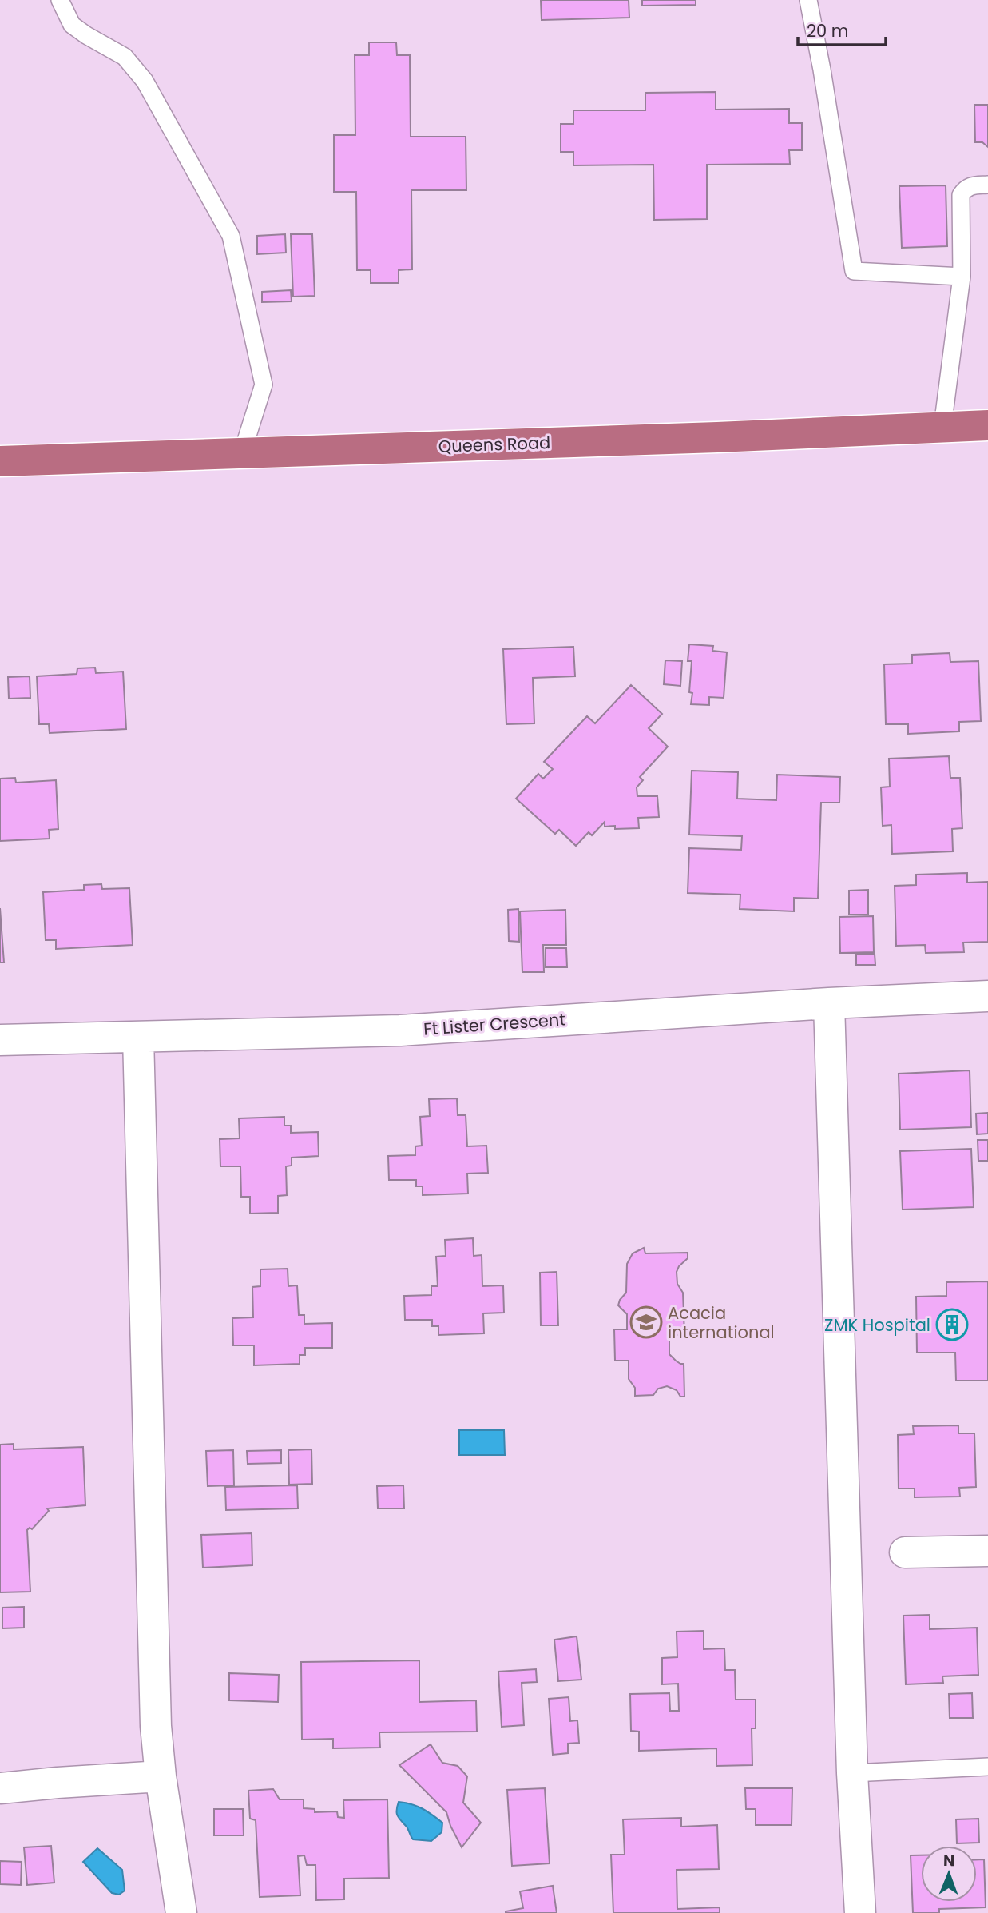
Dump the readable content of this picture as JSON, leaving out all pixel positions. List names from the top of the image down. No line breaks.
{"streets":{"highway":["Queens Road"],"street":["Ft Lister Crescent"]},"places":{"school or university":["Acacia international"],"building":["ZMK Hospital"]},"scale_bar":"20 m","north":"top"}
